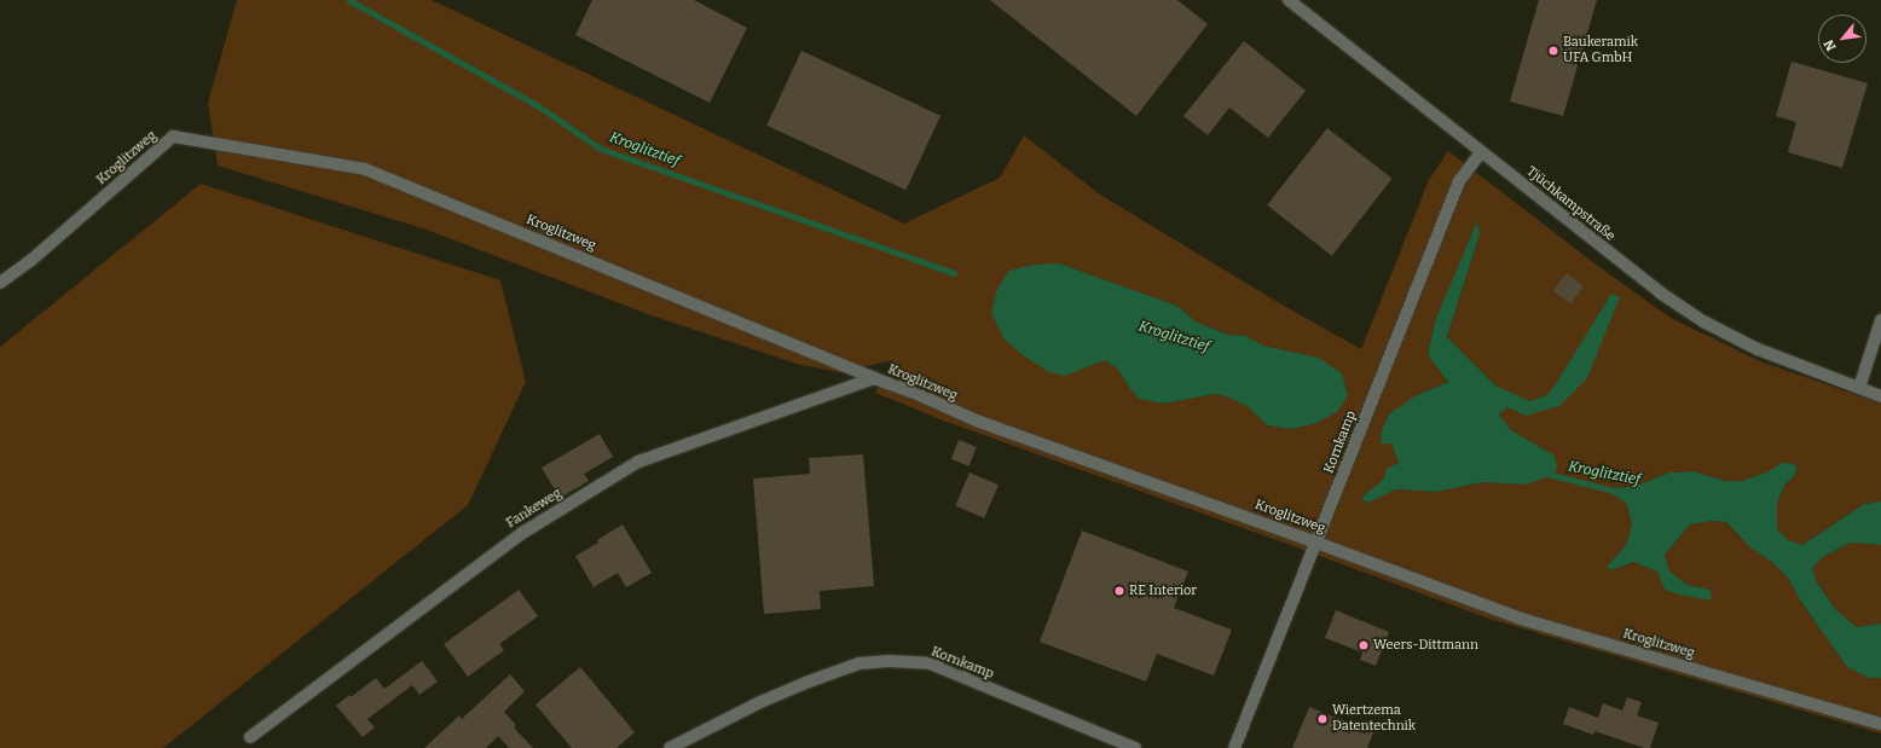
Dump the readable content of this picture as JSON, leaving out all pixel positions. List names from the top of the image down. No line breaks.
{"streets":{"street":["Kroglitzweg","Tjüchkampstraße","Kornkamp","Fankeweg"]},"crossings":[["Kroglitzweg","Kornkamp"],["Kroglitzweg","Fankeweg"],["Tjüchkampstraße","Kornkamp"]],"water":["Kroglitztief"],"places":["Baukeramik UFA GmbH","RE Interior","Weers-Dittmann","Wiertzema Datentechnik"],"north":"bottom left"}
